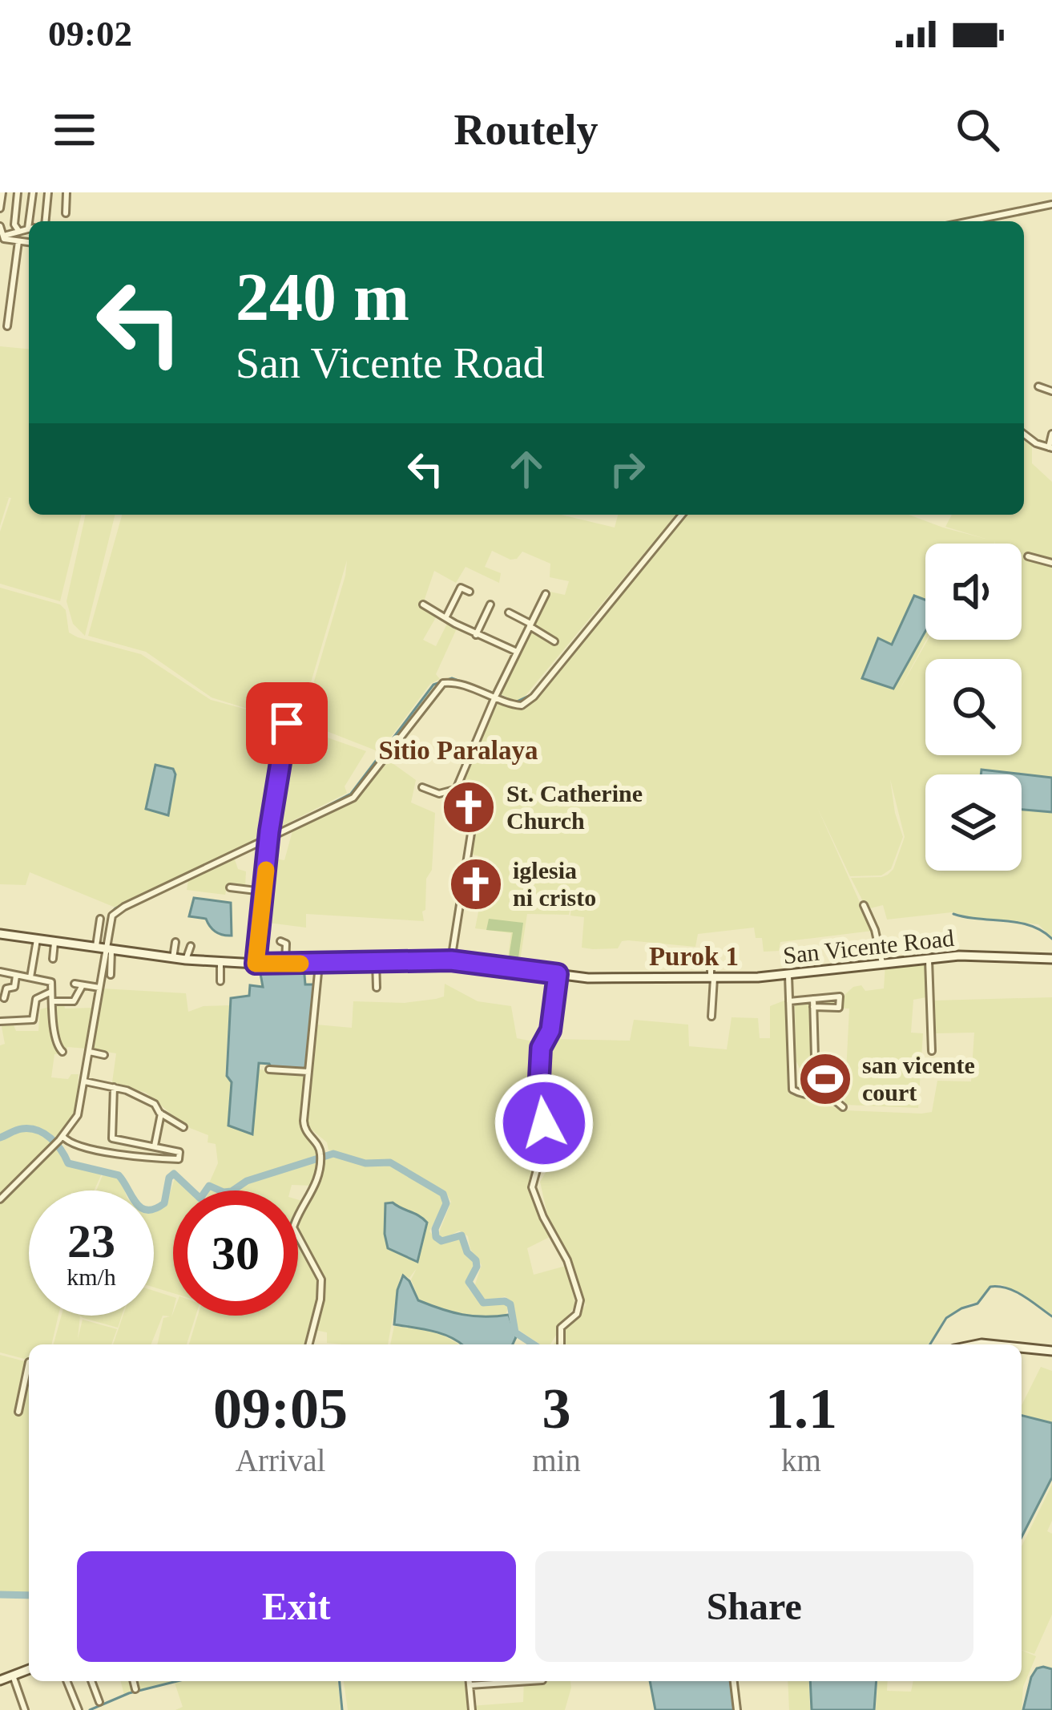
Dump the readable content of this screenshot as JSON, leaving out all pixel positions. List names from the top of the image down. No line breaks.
{"streets":{"street":["San Vicente Road"]},"districts":["Sitio Paralaya","Purok 1"],"places":{"church":["St. Catherine Church","iglesia ni cristo"],"sports":["san vicente court"]},"page":{"status":"09:02","header":"Routely","turn":["240 m","San Vicente Road"],"speed":"23 km/h","limit":"30","eta":["09:05","Arrival","3","min","1.1","km"],"buttons":["Exit","Share"]}}
